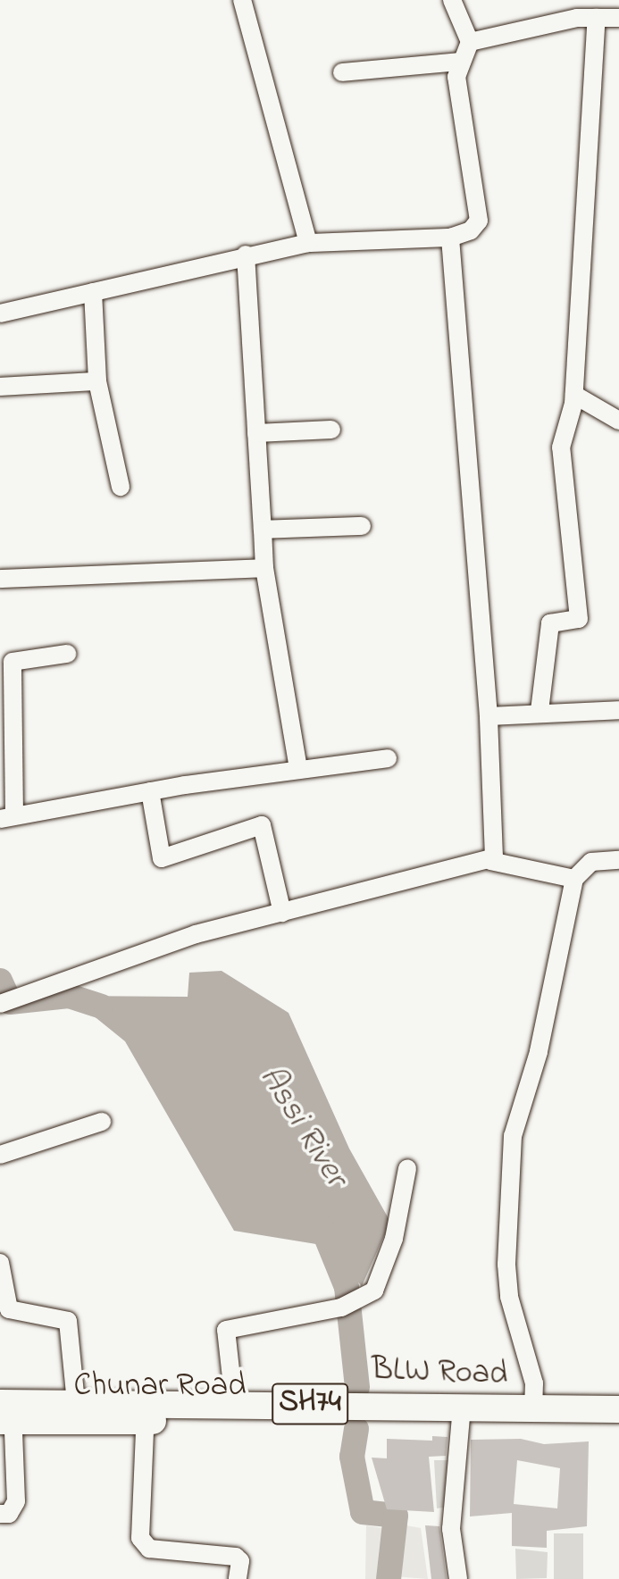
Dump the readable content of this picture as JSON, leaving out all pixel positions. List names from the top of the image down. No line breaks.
{"streets":{"main road":["BLW Road","Chunar Road","SH74"]},"crossings":[["BLW Road","Chunar Road"],["BLW Road","SH74"]],"water":["Assi River"]}
